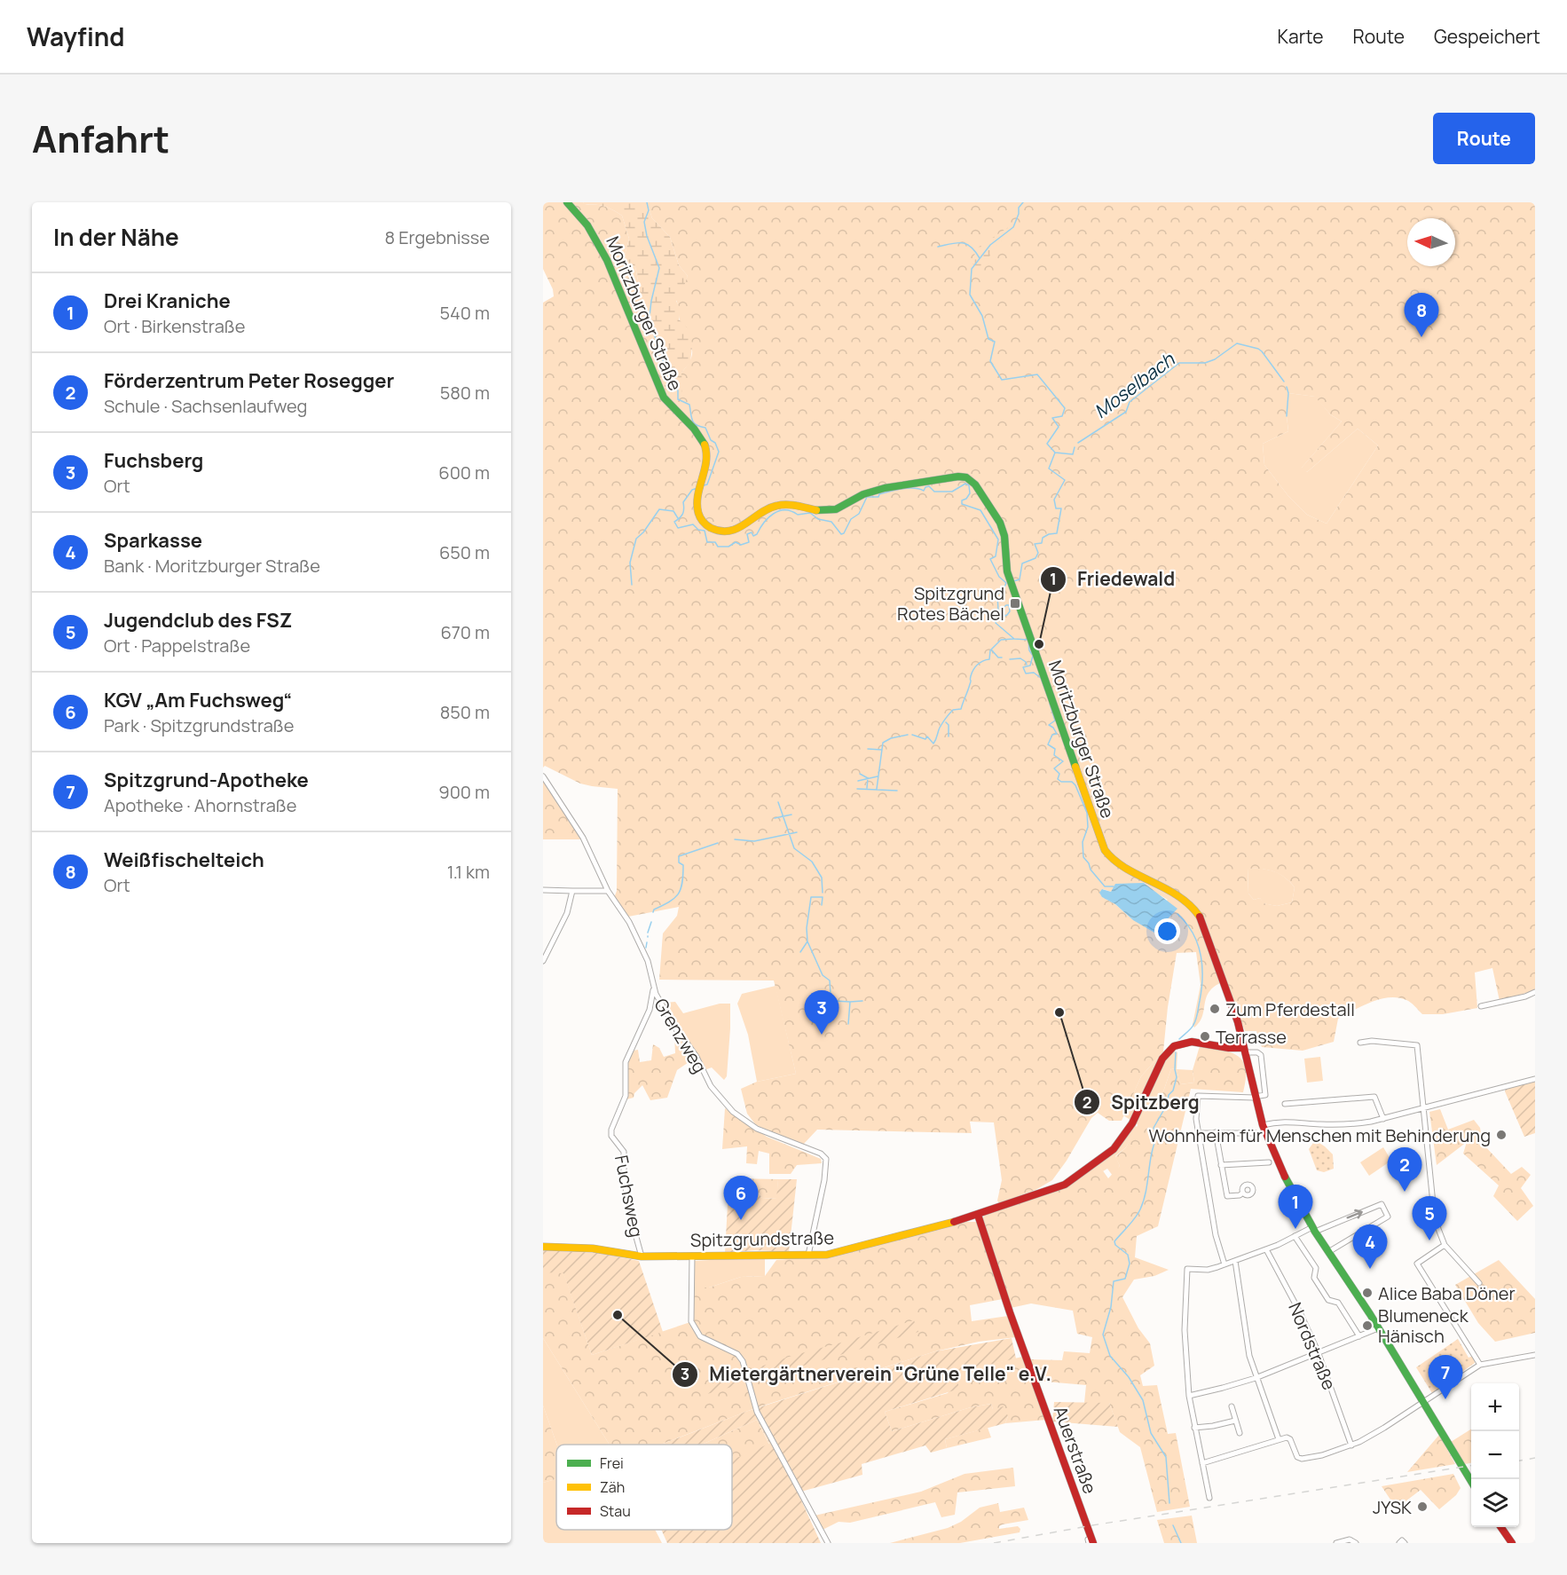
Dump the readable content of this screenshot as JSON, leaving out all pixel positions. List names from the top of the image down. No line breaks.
{"streets":{"street":["Moritzburger Straße","Grenzweg","Fuchsweg","Spitzgrundstraße","Nordstraße","Auerstraße"]},"crossings":[["Moritzburger Straße","Spitzgrundstraße"],["Grenzweg","Fuchsweg"],["Grenzweg","Spitzgrundstraße"],["Fuchsweg","Spitzgrundstraße"],["Spitzgrundstraße","Auerstraße"]],"water":["Moselbach"],"places":{"transit":["Spitzgrund Rotes Bächel"],"other":["Friedewald","Zum Pferdestall","Spitzberg","Terrasse","Wohnheim für Menschen mit Behinderung","Alice Baba Döner","Mietergärtnerverein \"Grüne Telle\" e.V.","Blumeneck Hänisch","JYSK"]},"legend":["Frei","Zäh","Stau"],"north":"left","page":{"header":"Wayfind","nav":["Karte","Route","Gespeichert"],"title":"Anfahrt","buttons":"Route","heading":["In der Nähe","8 Ergebnisse"],"list":[{"mark":"1","name":"Drei Kraniche","note":"Ort · Birkenstraße","value":"540 m"},{"mark":"2","name":"Förderzentrum Peter Rosegger","note":"Schule · Sachsenlaufweg","value":"580 m"},{"mark":"3","name":"Fuchsberg","note":"Ort","value":"600 m"},{"mark":"4","name":"Sparkasse","note":"Bank · Moritzburger Straße","value":"650 m"},{"mark":"5","name":"Jugendclub des FSZ","note":"Ort · Pappelstraße","value":"670 m"},{"mark":"6","name":"KGV „Am Fuchsweg“","note":"Park · Spitzgrundstraße","value":"850 m"},{"mark":"7","name":"Spitzgrund-Apotheke","note":"Apotheke · Ahornstraße","value":"900 m"},{"mark":"8","name":"Weißfischelteich","note":"Ort","value":"1.1 km"}],"pins":["8","3","2","6","1","5","4","7"],"map_buttons":["+","−"]}}
